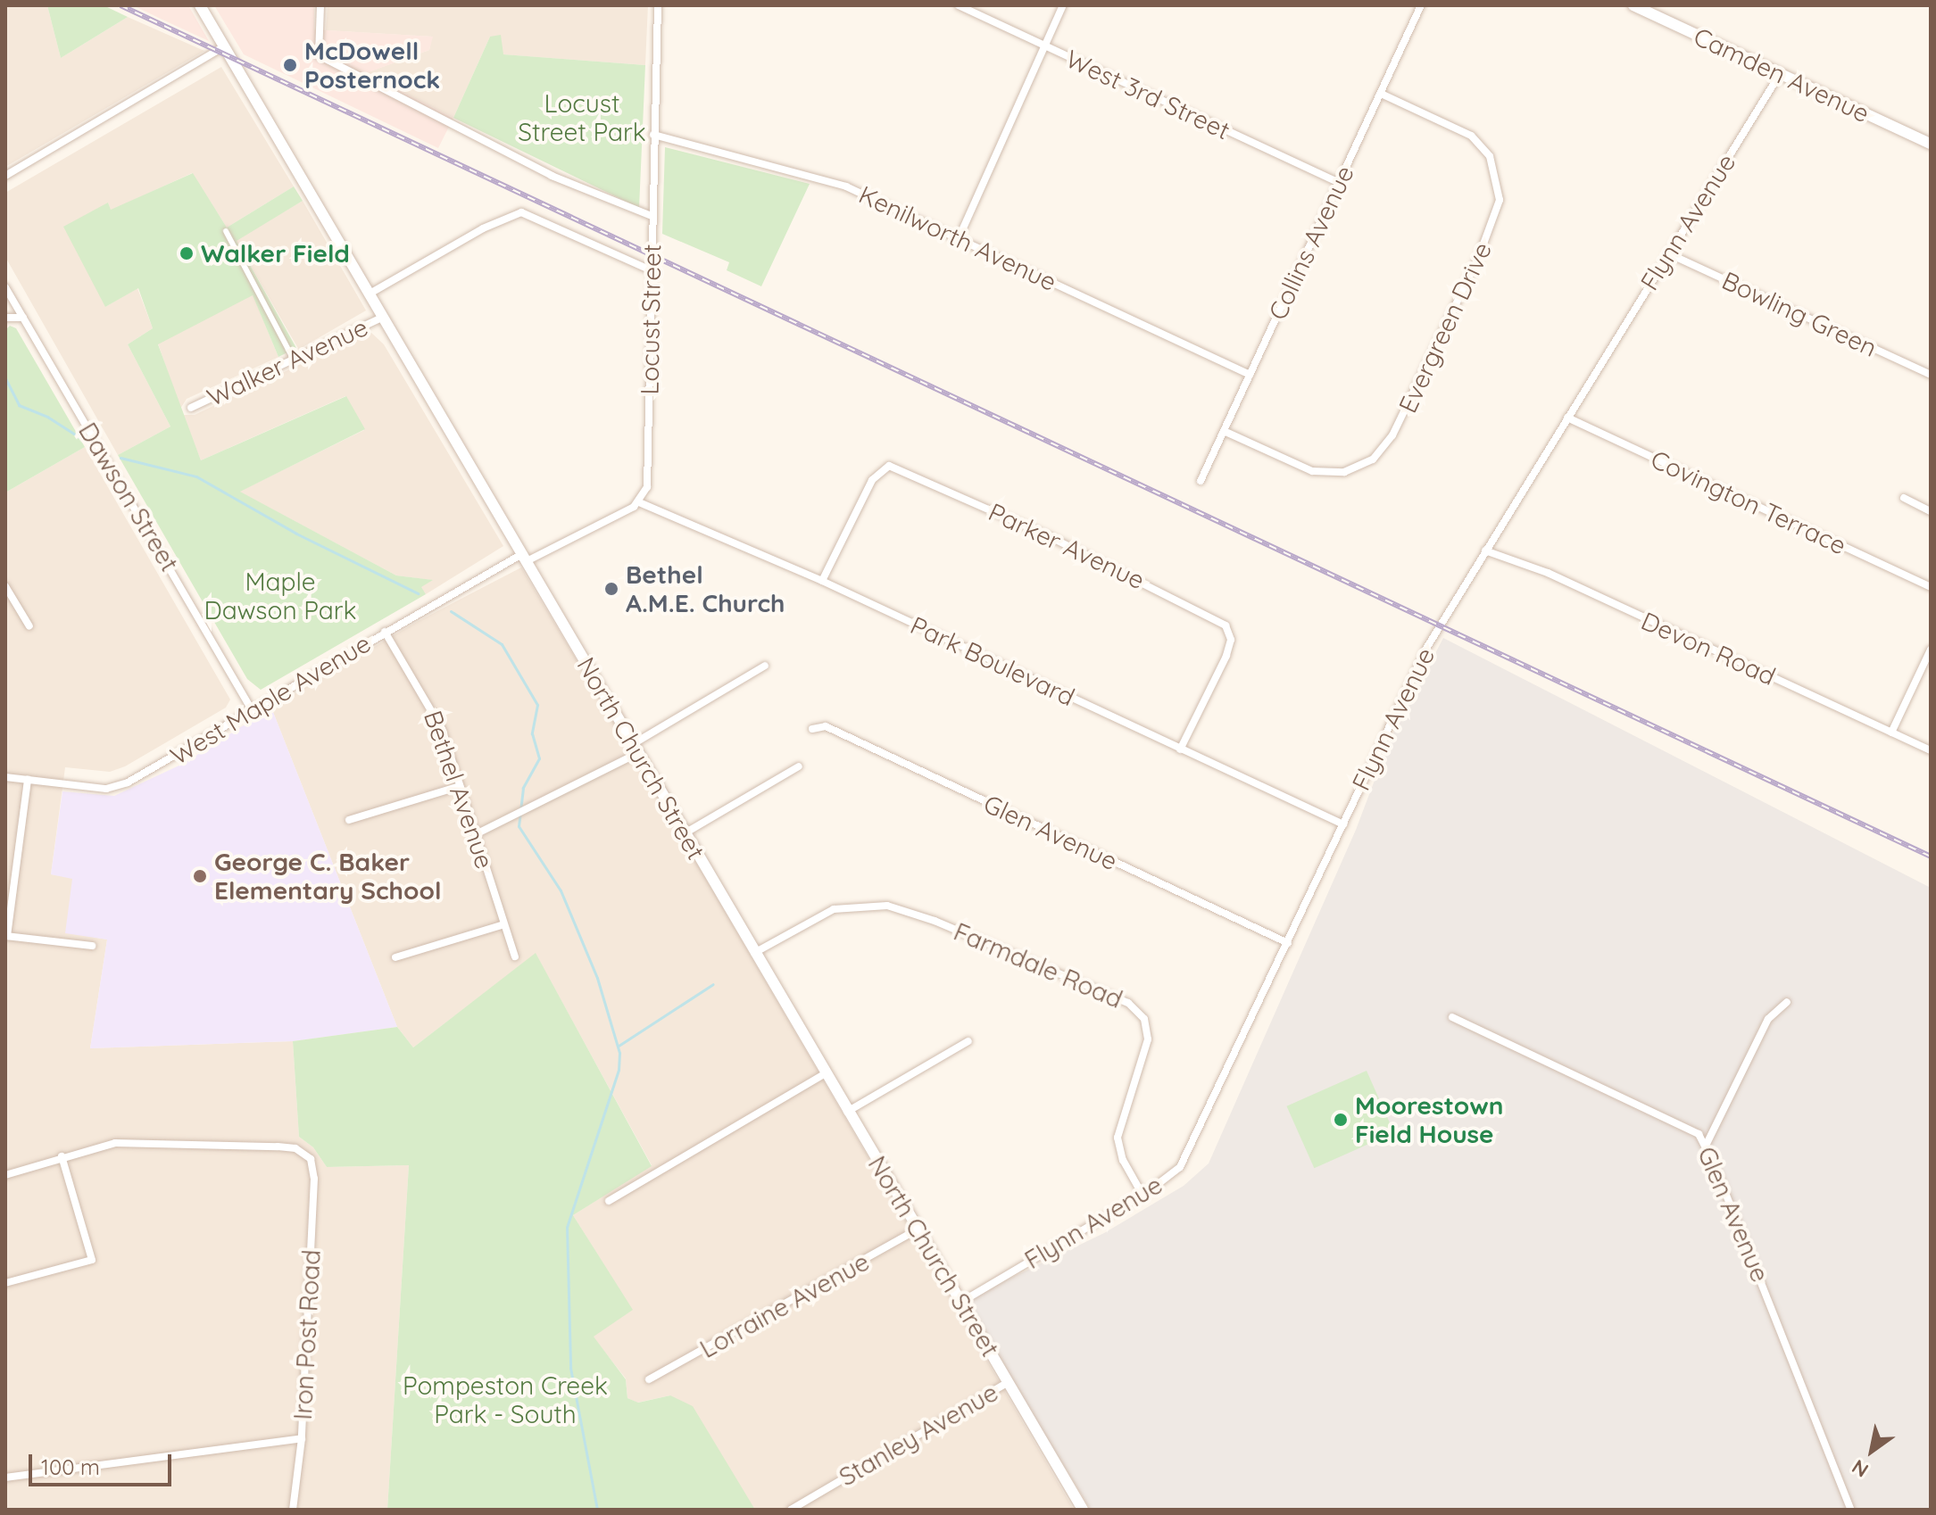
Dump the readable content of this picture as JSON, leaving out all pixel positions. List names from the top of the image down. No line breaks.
{"streets":{"main road":["Camden Avenue","North Church Street"],"street":["West 3rd Street","Flynn Avenue","Kenilworth Avenue","Collins Avenue","Bowling Green","Locust Street","Evergreen Drive","Walker Avenue","Dawson Street","Covington Terrace","Parker Avenue","Devon Road","Park Boulevard","West Maple Avenue","Bethel Avenue","Glen Avenue","Farmdale Road","Lorraine Avenue","Iron Post Road","Stanley Avenue"]},"crossings":[["Camden Avenue","Flynn Avenue"],["West 3rd Street","Collins Avenue"],["Flynn Avenue","Bowling Green"],["Flynn Avenue","Covington Terrace"],["Flynn Avenue","Devon Road"],["Flynn Avenue","Park Boulevard"],["Flynn Avenue","North Church Street"],["Flynn Avenue","Glen Avenue"],["Flynn Avenue","Farmdale Road"],["Kenilworth Avenue","Collins Avenue"],["Kenilworth Avenue","Locust Street"],["Collins Avenue","Evergreen Drive"],["Locust Street","Park Boulevard"],["Walker Avenue","North Church Street"],["Dawson Street","West Maple Avenue"],["Parker Avenue","Park Boulevard"],["West Maple Avenue","North Church Street"],["West Maple Avenue","Bethel Avenue"],["North Church Street","Farmdale Road"],["North Church Street","Lorraine Avenue"],["North Church Street","Stanley Avenue"]],"parks":["Locust Street Park","Maple Dawson Park","Pompeston Creek Park - South"],"places":["McDowell Posternock","Walker Field","Bethel A.M.E. Church","George C. Baker Elementary School","Moorestown Field House"],"scale_bar":"100 m","north":"bottom left"}
